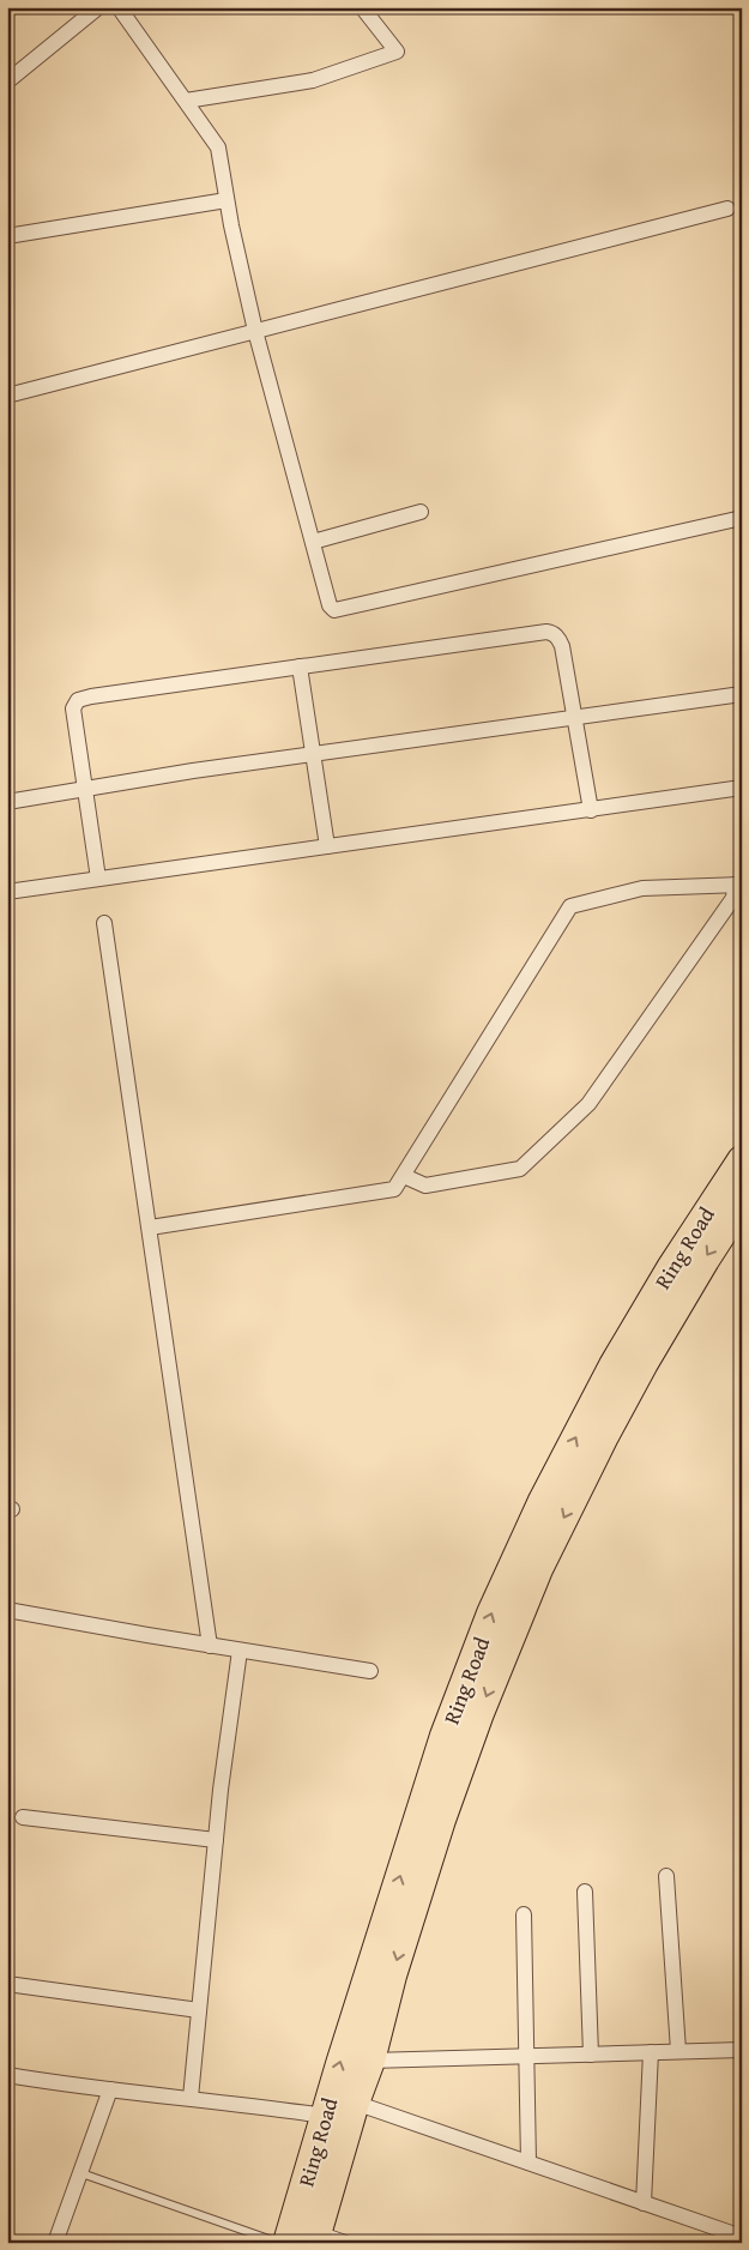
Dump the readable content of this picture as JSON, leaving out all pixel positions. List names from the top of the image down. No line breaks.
{"streets":{"highway":["Ring Road"]}}
